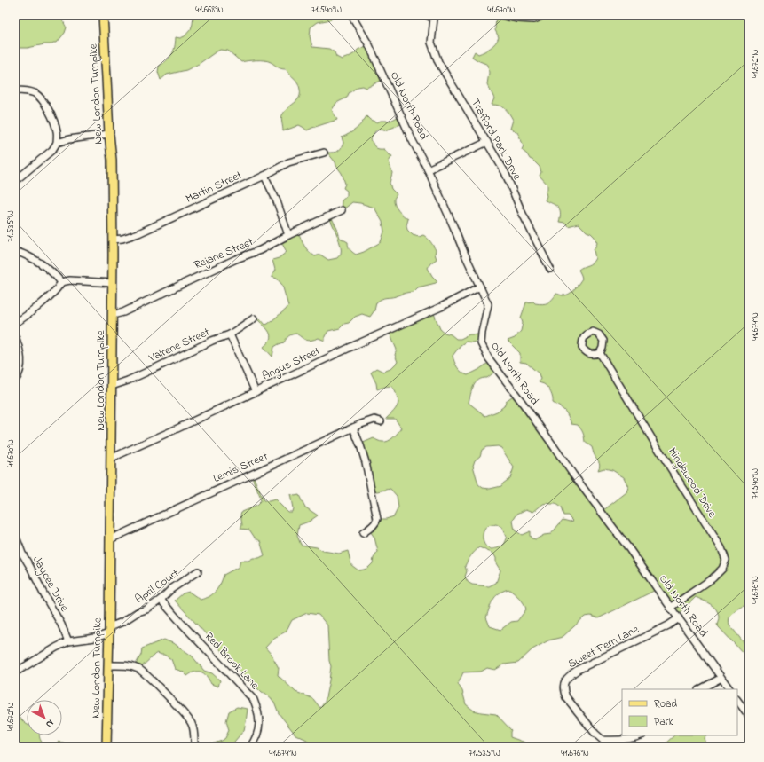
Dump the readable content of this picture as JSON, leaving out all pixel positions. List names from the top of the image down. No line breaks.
{"streets":{"main road":["New London Turnpike"],"street":["Old North Road","Trafford Park Drive","Martin Street","Rejane Street","Valrene Street","Angus Street","Lemis Street","Minglewood Drive","Jaycee Drive","April Court","Sweet Fern Lane","Red Brook Lane"]},"crossings":[["New London Turnpike","Martin Street"],["New London Turnpike","Rejane Street"],["New London Turnpike","Valrene Street"],["New London Turnpike","Angus Street"],["New London Turnpike","Lemis Street"],["New London Turnpike","April Court"],["Old North Road","Angus Street"],["Old North Road","Minglewood Drive"],["Old North Road","Sweet Fern Lane"],["Jaycee Drive","April Court"],["April Court","Red Brook Lane"]],"legend":["Road","Park"],"north":"bottom right","coordinates":["41.668°N","71.540°W","41.670°N","41.672°N","71.535°W","41.674°N","41.676°N"]}
